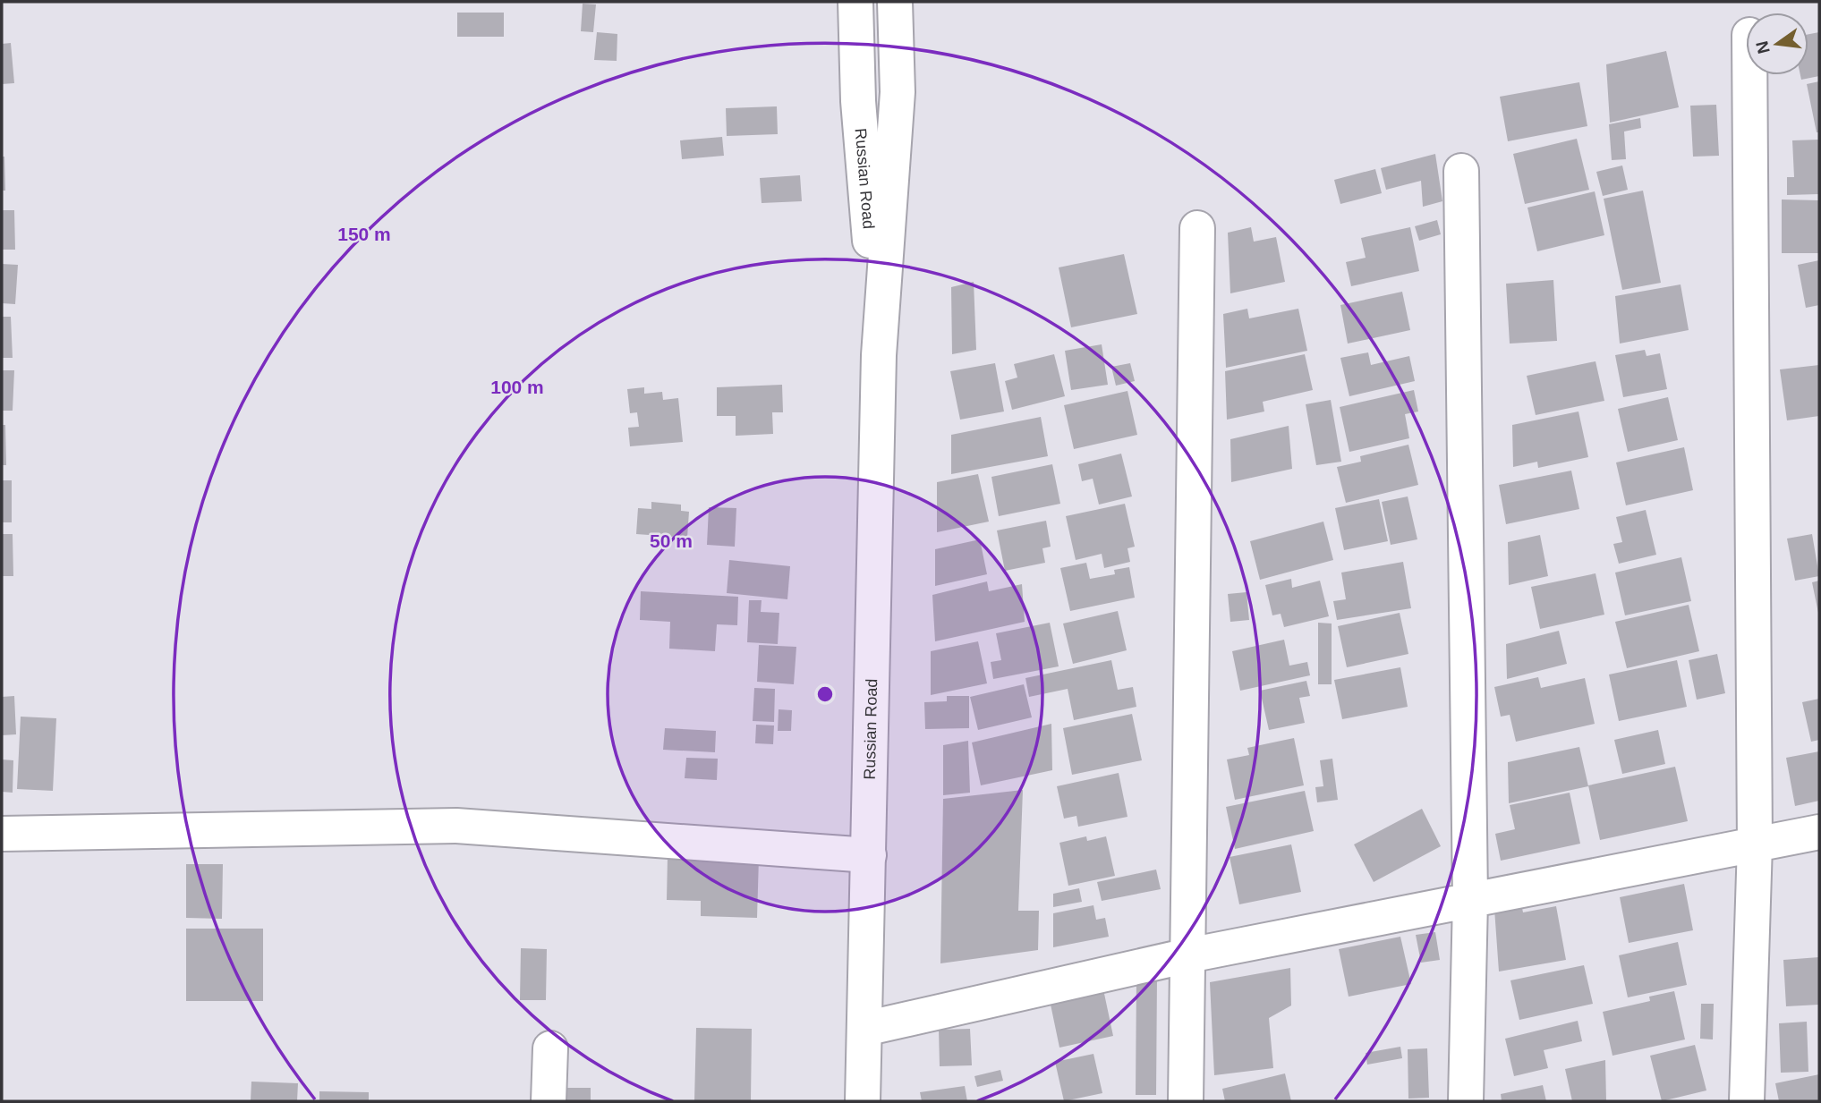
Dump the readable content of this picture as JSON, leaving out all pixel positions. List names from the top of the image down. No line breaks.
{"streets":{"street":["Russian Road"]},"north":"left","rings":["150 m","100 m","50 m"]}
